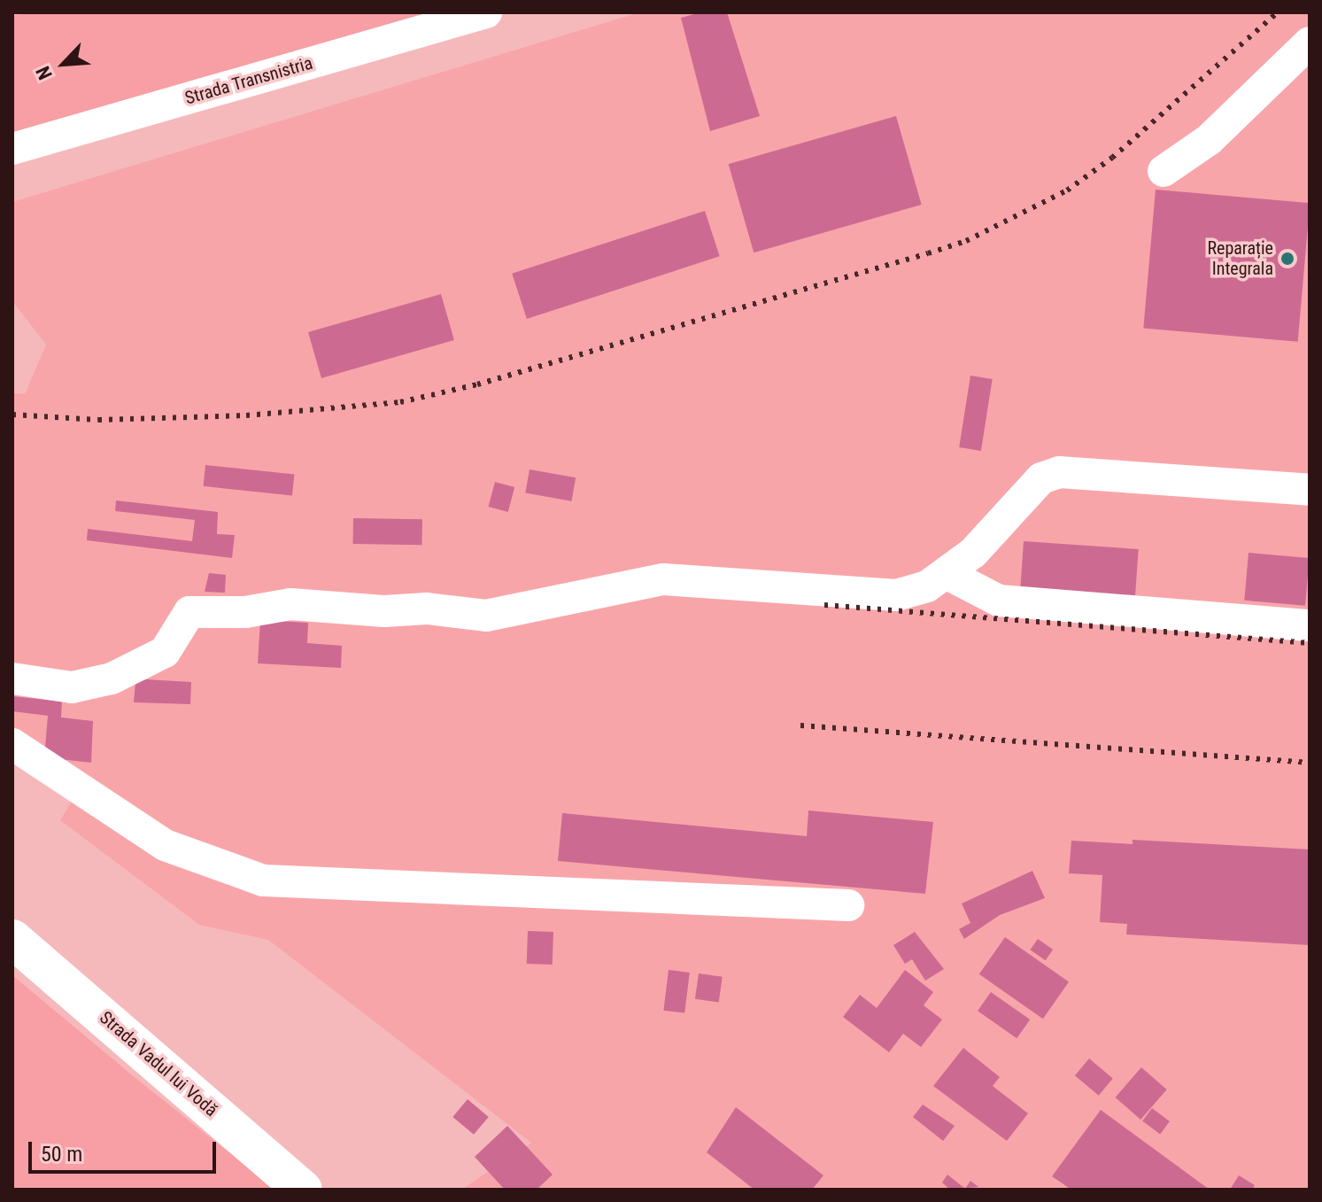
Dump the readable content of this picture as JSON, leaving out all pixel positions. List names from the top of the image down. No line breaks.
{"streets":{"main road":["Strada Vadul lui Vodă"],"street":["Strada Transnistria"]},"places":["Reparație Integrala"],"scale_bar":"50 m","north":"bottom left"}
